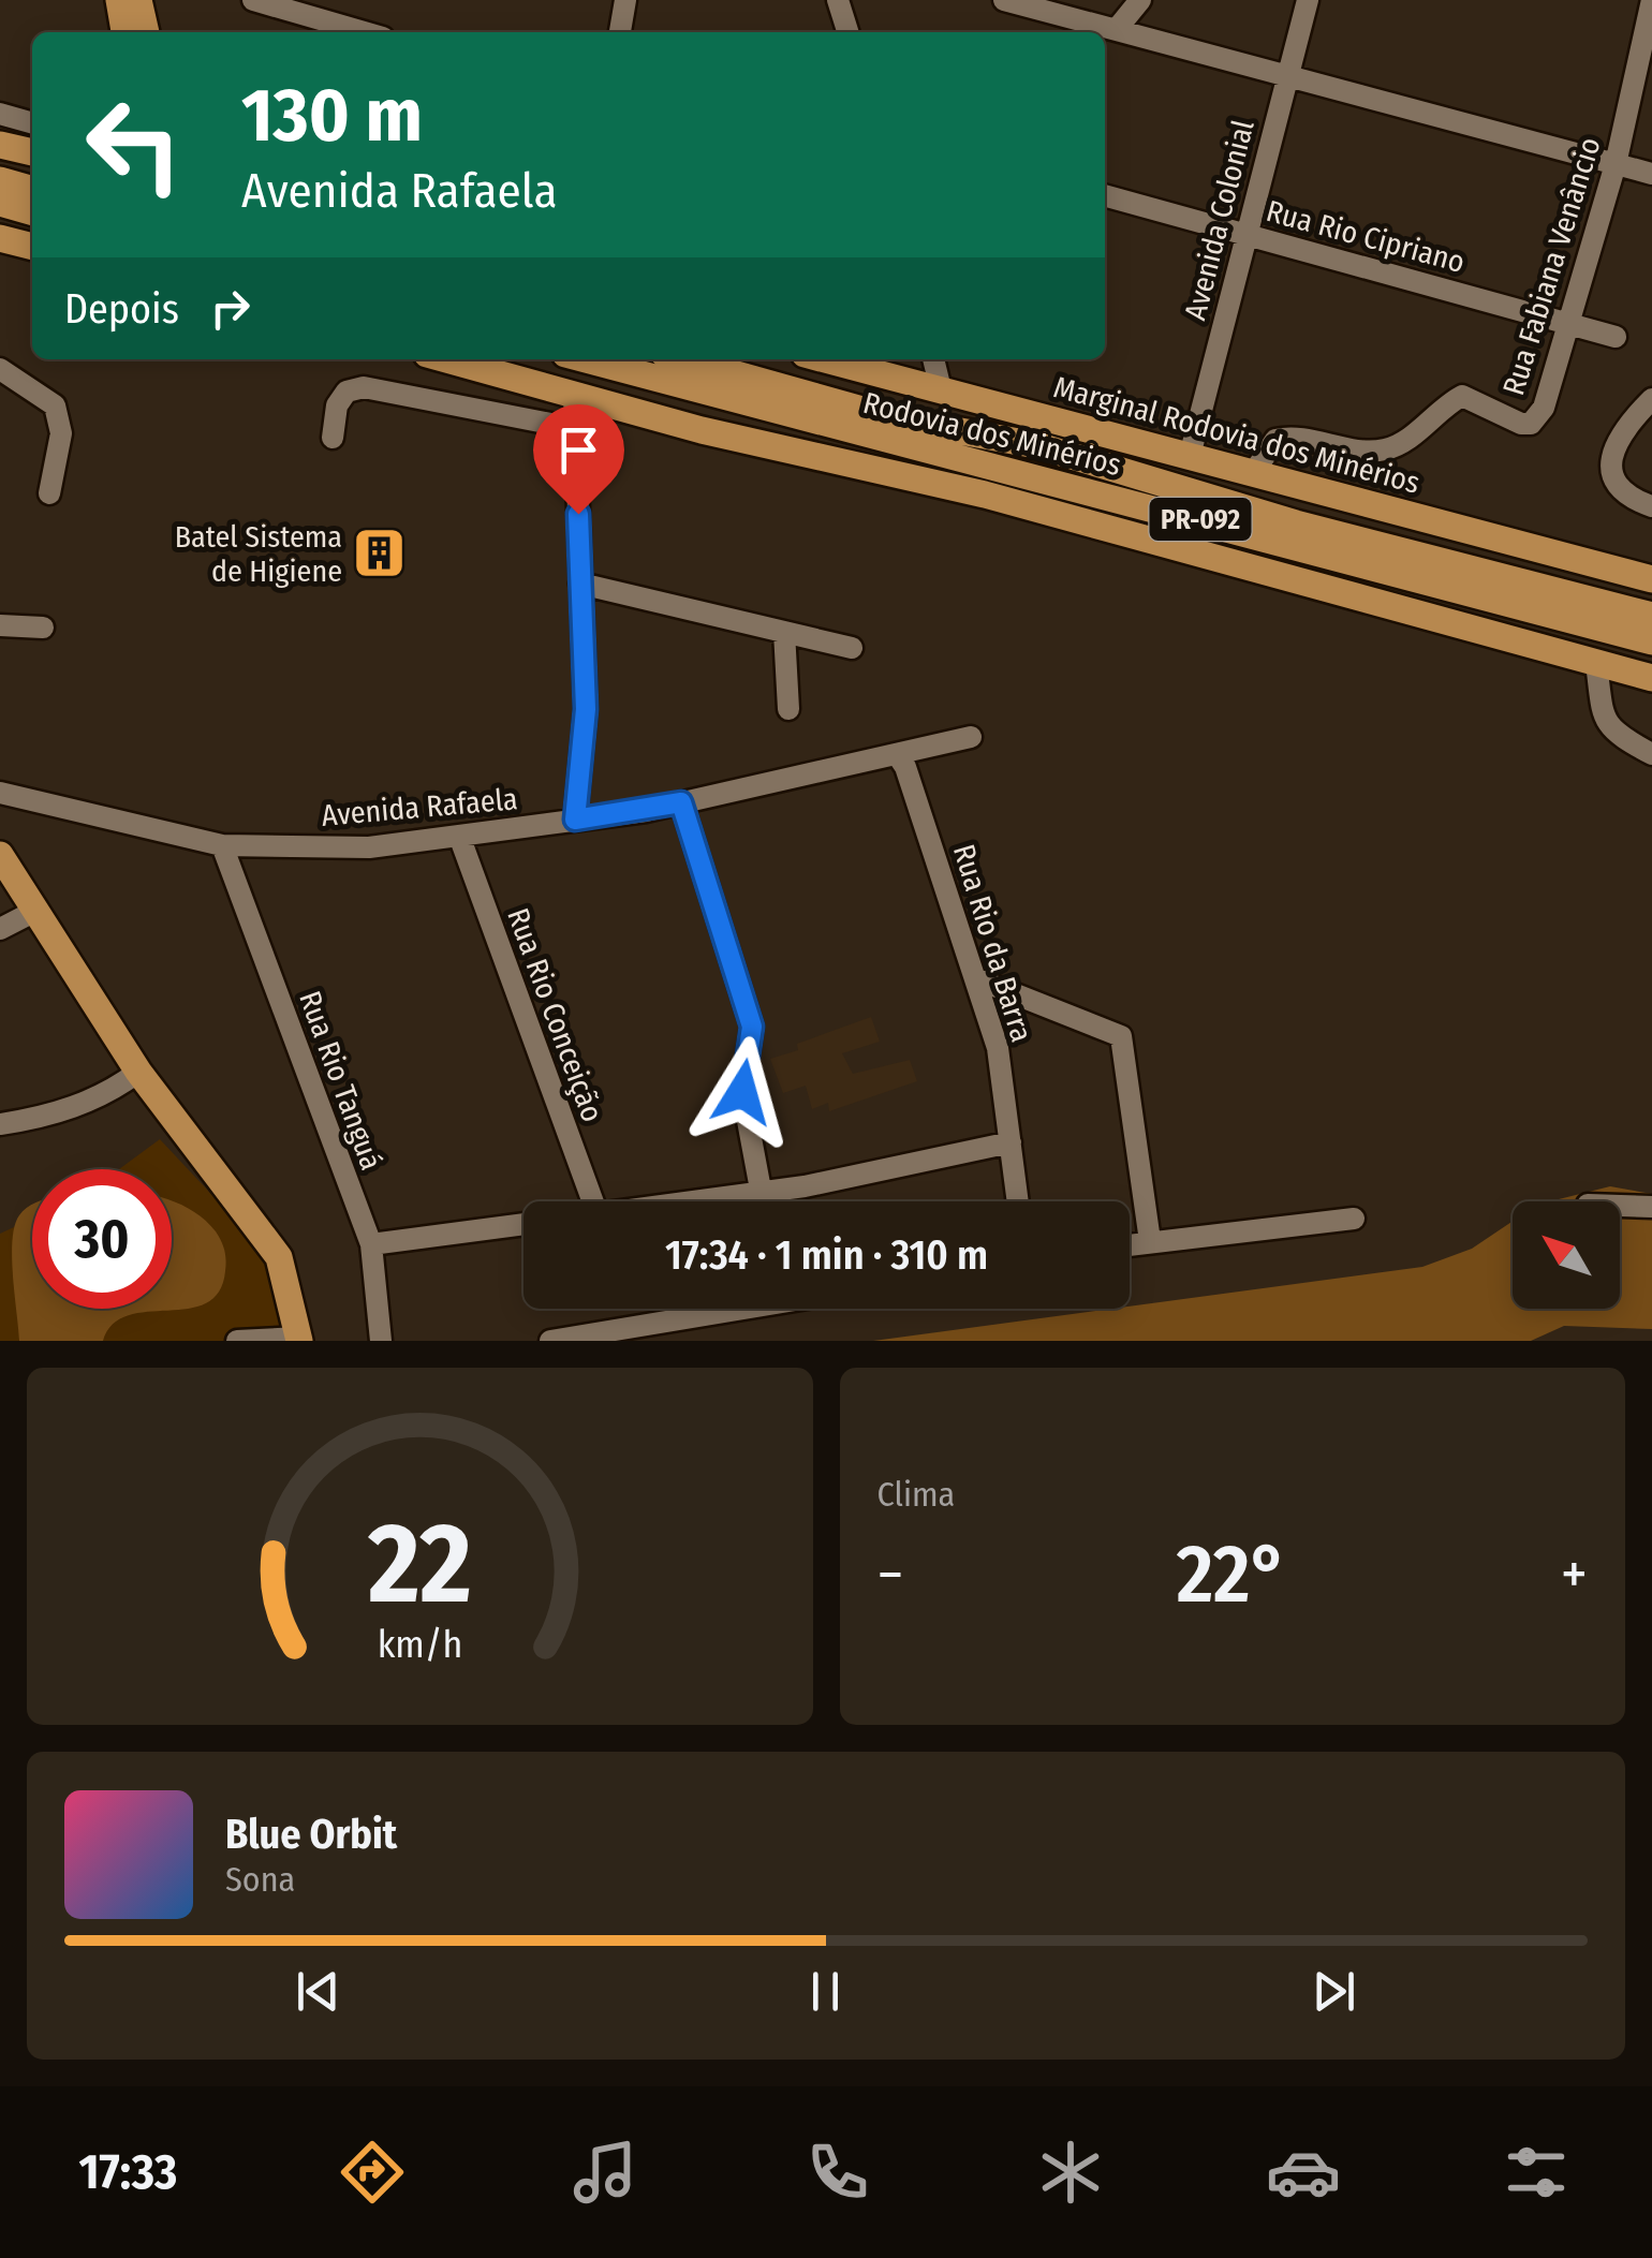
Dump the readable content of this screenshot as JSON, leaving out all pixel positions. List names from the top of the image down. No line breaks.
{"streets":{"main road":["Rodovia dos Minérios","Marginal Rodovia dos Minérios","PR-092"],"street":["Avenida Colonial","Rua Rio Cipriano","Rua Fabiana Venâncio","Avenida Rafaela","Rua Rio da Barra","Rua Rio Conceição","Rua Rio Tanguá"]},"crossings":[["Avenida Colonial","Rua Rio Cipriano"],["Avenida Colonial","Marginal Rodovia dos Minérios"],["Rua Rio Cipriano","Rua Fabiana Venâncio"],["Rua Fabiana Venâncio","Marginal Rodovia dos Minérios"],["Avenida Rafaela","Rua Rio da Barra"],["Avenida Rafaela","Rua Rio Conceição"],["Avenida Rafaela","Rua Rio Tanguá"]],"places":{"building":["Batel Sistema de Higiene"]},"north":"top left","page":{"turn":["130 m","Avenida Rafaela"],"then":"Depois","limit":"30","trip":"17:34 · 1 min · 310 m","tile":"Clima","heat":["−","22°","+"],"song":["Blue Orbit","Sona"],"tabs":"17:33","gauge":["22","km/h"]}}
